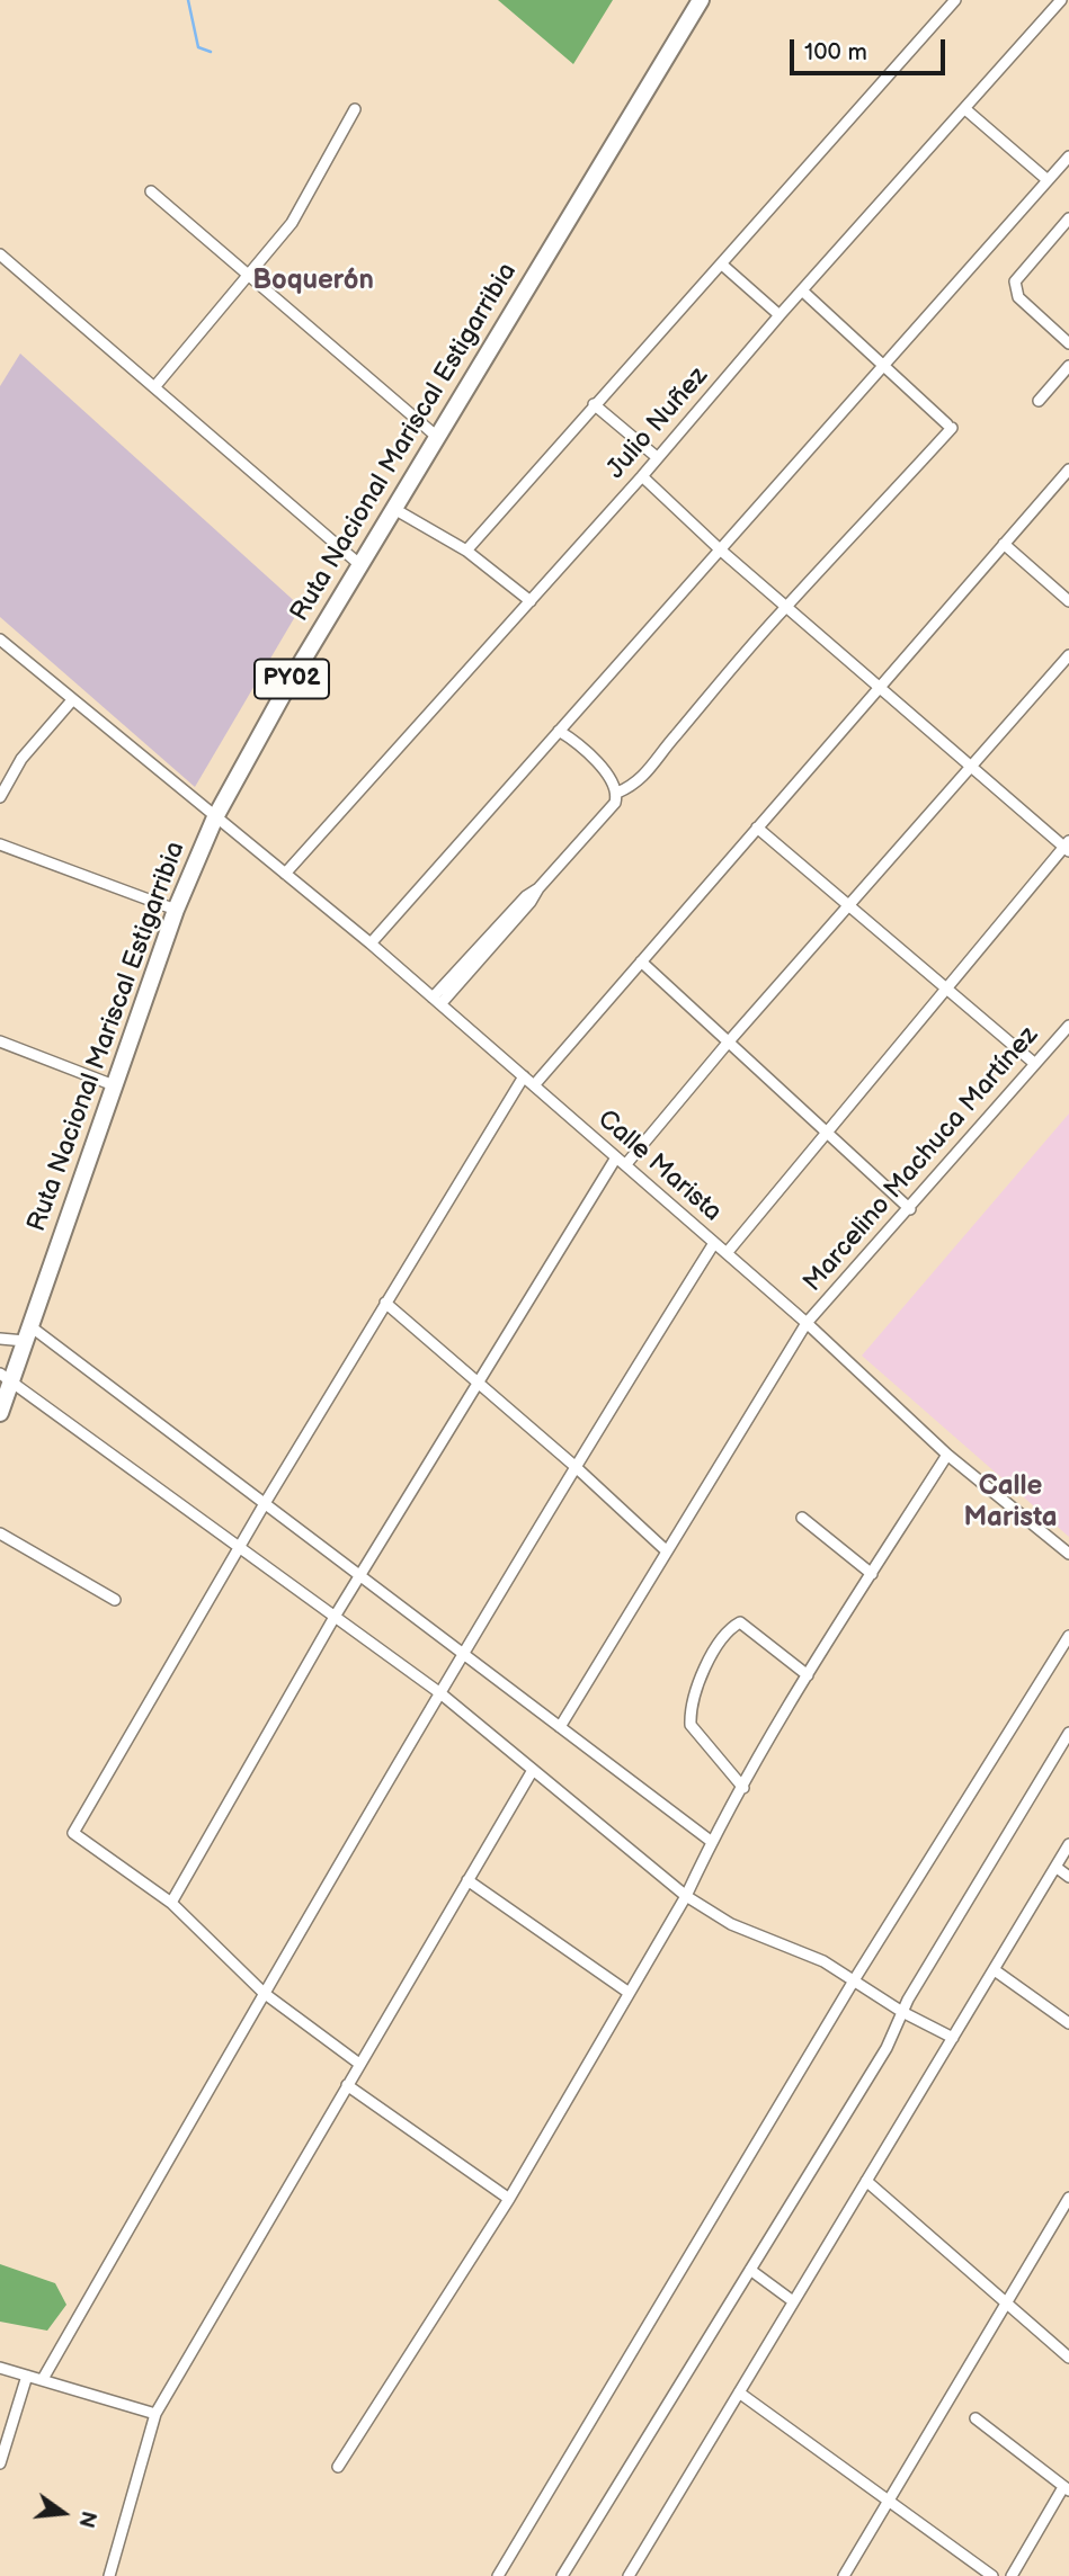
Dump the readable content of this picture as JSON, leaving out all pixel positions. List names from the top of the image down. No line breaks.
{"streets":{"main road":["Ruta Nacional Mariscal Estigarribia","PY02"],"street":["Julio Nuñez","Marcelino Machuca Martínez","Calle Marista"]},"crossings":[["Julio Nuñez","Calle Marista"],["Ruta Nacional Mariscal Estigarribia","Calle Marista"],["Marcelino Machuca Martínez","Calle Marista"]],"districts":["Boquerón","Calle Marista"],"scale_bar":"100 m","north":"right"}
